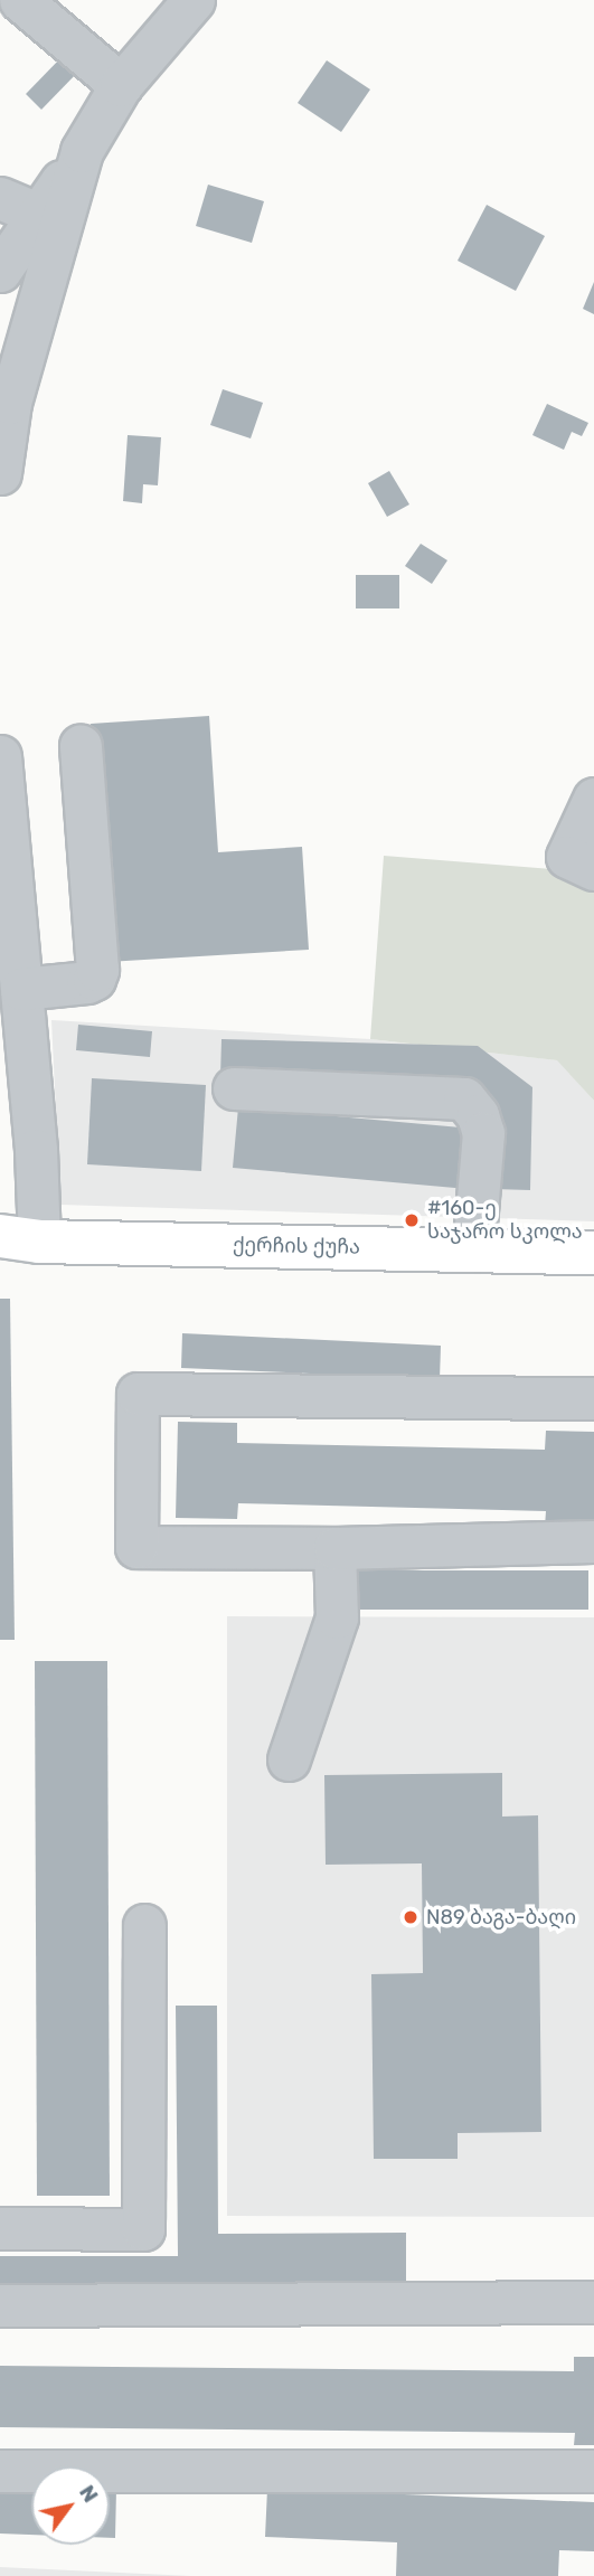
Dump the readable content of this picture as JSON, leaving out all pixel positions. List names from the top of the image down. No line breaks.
{"streets":{"main road":["ქერჩის ქუჩა"]},"places":["#160-ე საჯარო სკოლა","N89 ბაგა-ბაღი"],"north":"top right"}
